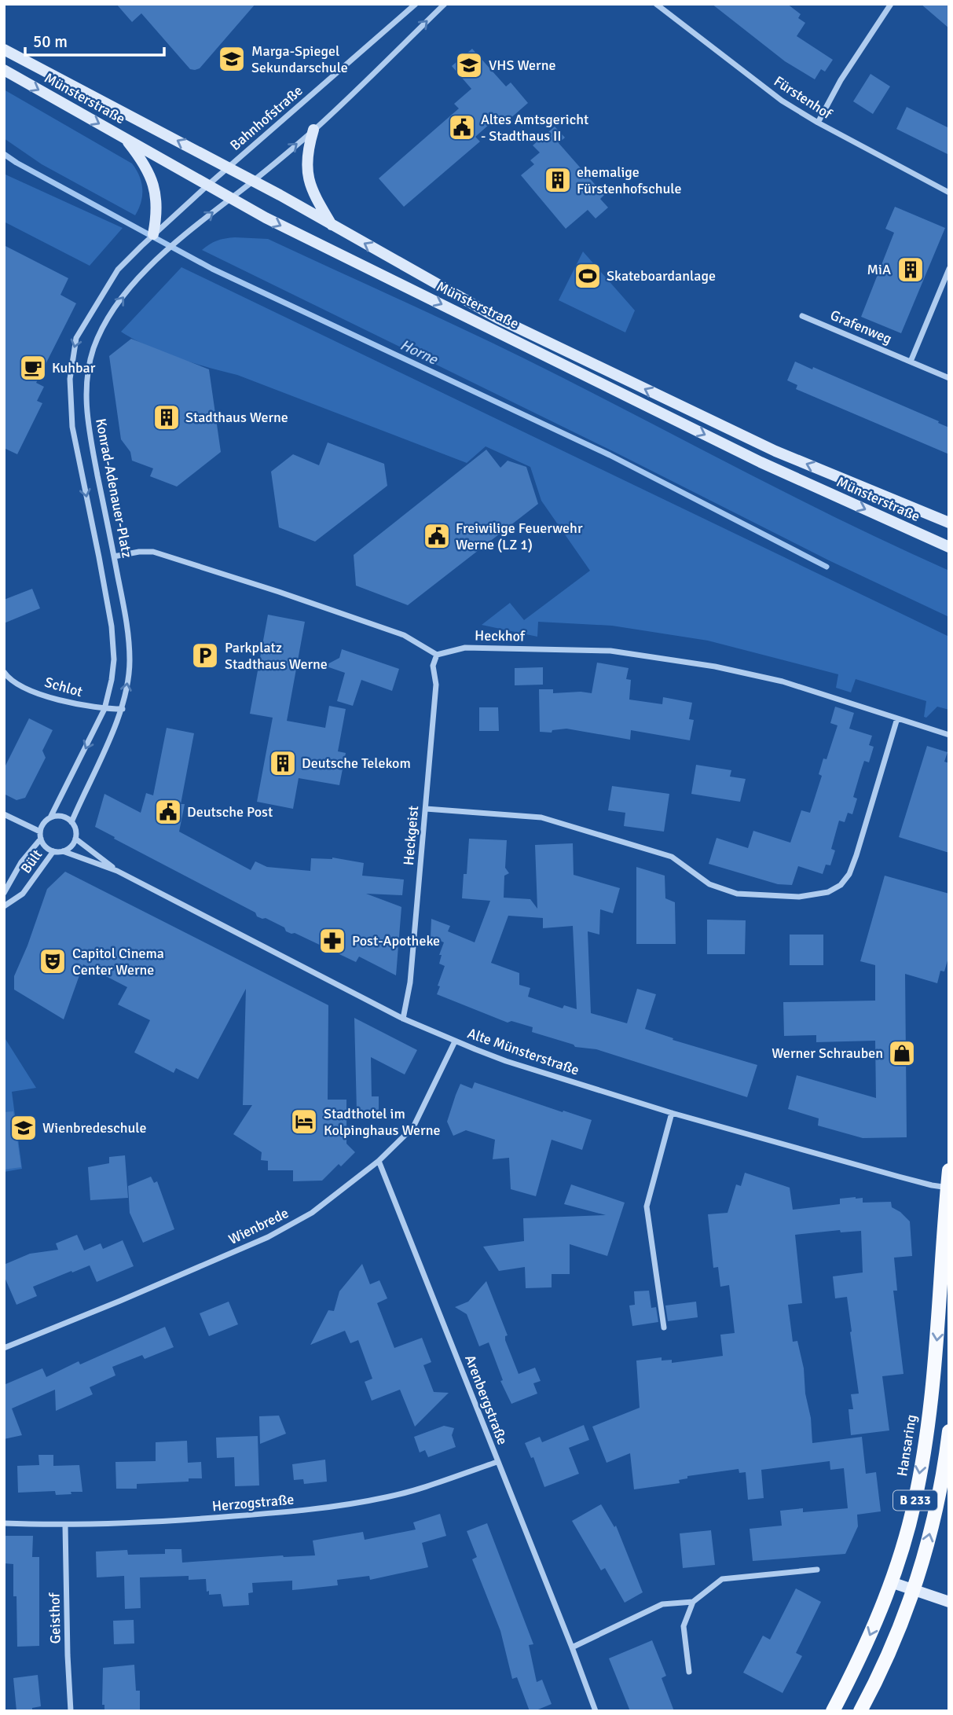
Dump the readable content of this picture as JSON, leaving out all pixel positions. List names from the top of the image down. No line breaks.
{"streets":{"main road":["Münsterstraße","Hansaring","B 233"],"street":["Fürstenhof","Bahnhofstraße","Grafenweg","Konrad-Adenauer-Platz","Heckhof","Schlot","Heckgeist","Bült","Alte Münsterstraße","Wienbrede","Arenbergstraße","Herzogstraße","Geisthof"]},"crossings":[["Münsterstraße","Bahnhofstraße"],["Münsterstraße","Konrad-Adenauer-Platz"],["Bahnhofstraße","Konrad-Adenauer-Platz"],["Konrad-Adenauer-Platz","Schlot"],["Konrad-Adenauer-Platz","Bült"],["Konrad-Adenauer-Platz","Alte Münsterstraße"],["Heckhof","Heckgeist"],["Heckgeist","Alte Münsterstraße"],["Bült","Alte Münsterstraße"],["Alte Münsterstraße","Wienbrede"],["Alte Münsterstraße","Hansaring"],["Wienbrede","Arenbergstraße"],["Arenbergstraße","Herzogstraße"],["Herzogstraße","Geisthof"]],"water":["Horne"],"places":{"school or university":["Marga-Spiegel Sekundarschule","VHS Werne","Wienbredeschule"],"public building":["Altes Amtsgericht - Stadthaus II","Freiwilige Feuerwehr Werne (LZ 1)","Deutsche Post"],"building":["ehemalige Fürstenhofschule","MiA","Stadthaus Werne","Deutsche Telekom"],"sports":["Skateboardanlage"],"cafe":["Kuhbar"],"parking":["Parkplatz Stadthaus Werne"],"pharmacy":["Post-Apotheke"],"theatre":["Capitol Cinema Center Werne"],"shop":["Werner Schrauben"],"hotel":["Stadthotel im Kolpinghaus Werne"]},"scale_bar":"50 m"}
